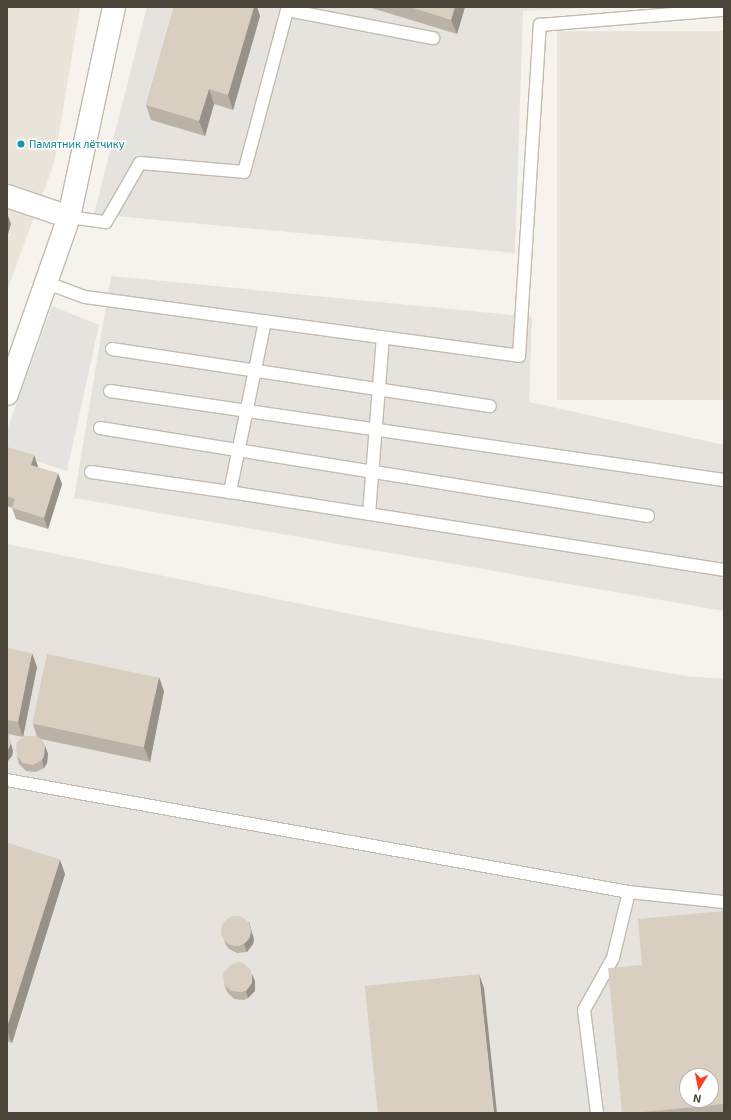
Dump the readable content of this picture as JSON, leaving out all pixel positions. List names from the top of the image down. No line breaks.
{"places":["Памятник лётчику"],"north":"bottom"}
